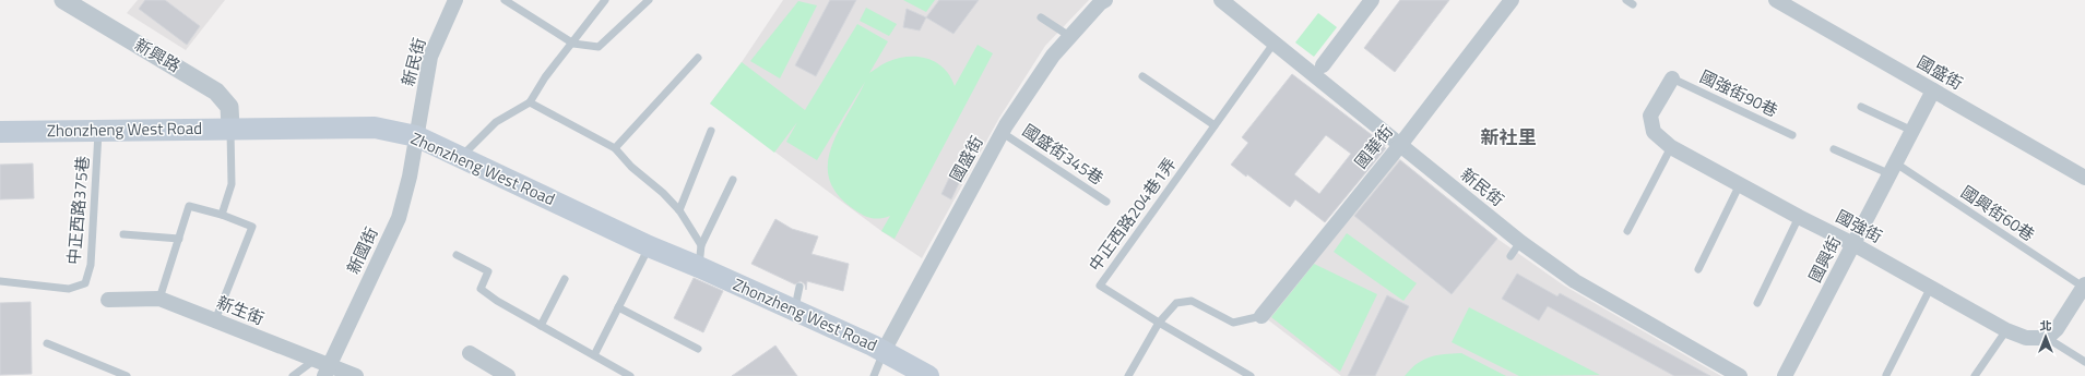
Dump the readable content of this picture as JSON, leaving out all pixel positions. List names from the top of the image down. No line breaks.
{"streets":{"main road":["Zhonzheng West Road"],"street":["新興路","新民街","國盛街","國華街","國強街","新國街","國興街","新生街"],"lane":["國強街90巷","國盛街345巷","中正西路375巷","國興街60巷","中正西路204巷1弄"]},"crossings":[["新興路","Zhonzheng West Road"],["新民街","Zhonzheng West Road"],["新民街","國華街"],["新民街","中正西路204巷1弄"],["新民街","新國街"],["國盛街","Zhonzheng West Road"],["國盛街","國盛街345巷"],["國盛街","國興街"],["國強街90巷","國強街"],["Zhonzheng West Road","中正西路375巷"],["Zhonzheng West Road","新國街"],["國興街60巷","國興街"],["國強街","國興街"],["新國街","新生街"]],"districts":["新社里"],"north":"top"}
